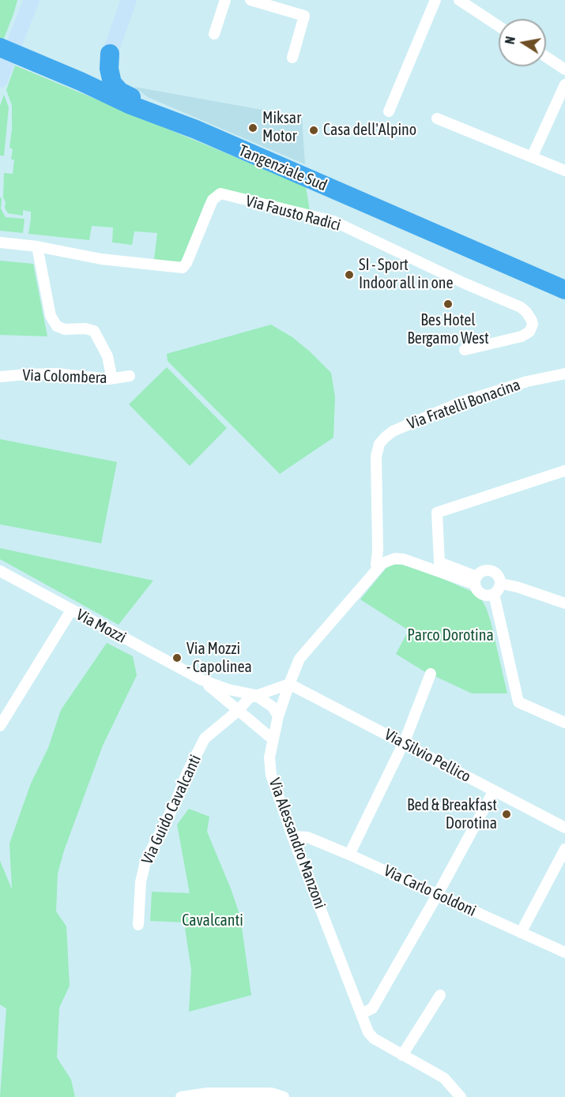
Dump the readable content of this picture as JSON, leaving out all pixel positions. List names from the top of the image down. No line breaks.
{"streets":{"highway":["Tangenziale Sud"],"street":["Via Fausto Radici","Via Colombera","Via Fratelli Bonacina","Via Mozzi","Via Silvio Pellico","Via Guido Cavalcanti","Via Alessandro Manzoni","Via Carlo Goldoni"]},"crossings":[["Via Fratelli Bonacina","Via Alessandro Manzoni"],["Via Mozzi","Via Silvio Pellico"],["Via Mozzi","Via Guido Cavalcanti"],["Via Mozzi","Via Alessandro Manzoni"],["Via Silvio Pellico","Via Alessandro Manzoni"],["Via Alessandro Manzoni","Via Carlo Goldoni"]],"parks":["Parco Dorotina","Cavalcanti"],"places":["Miksar Motor","Casa dell'Alpino","SI - Sport Indoor all in one","Bes Hotel Bergamo West","Via Mozzi - Capolinea","Bed & Breakfast Dorotina"],"north":"left"}
